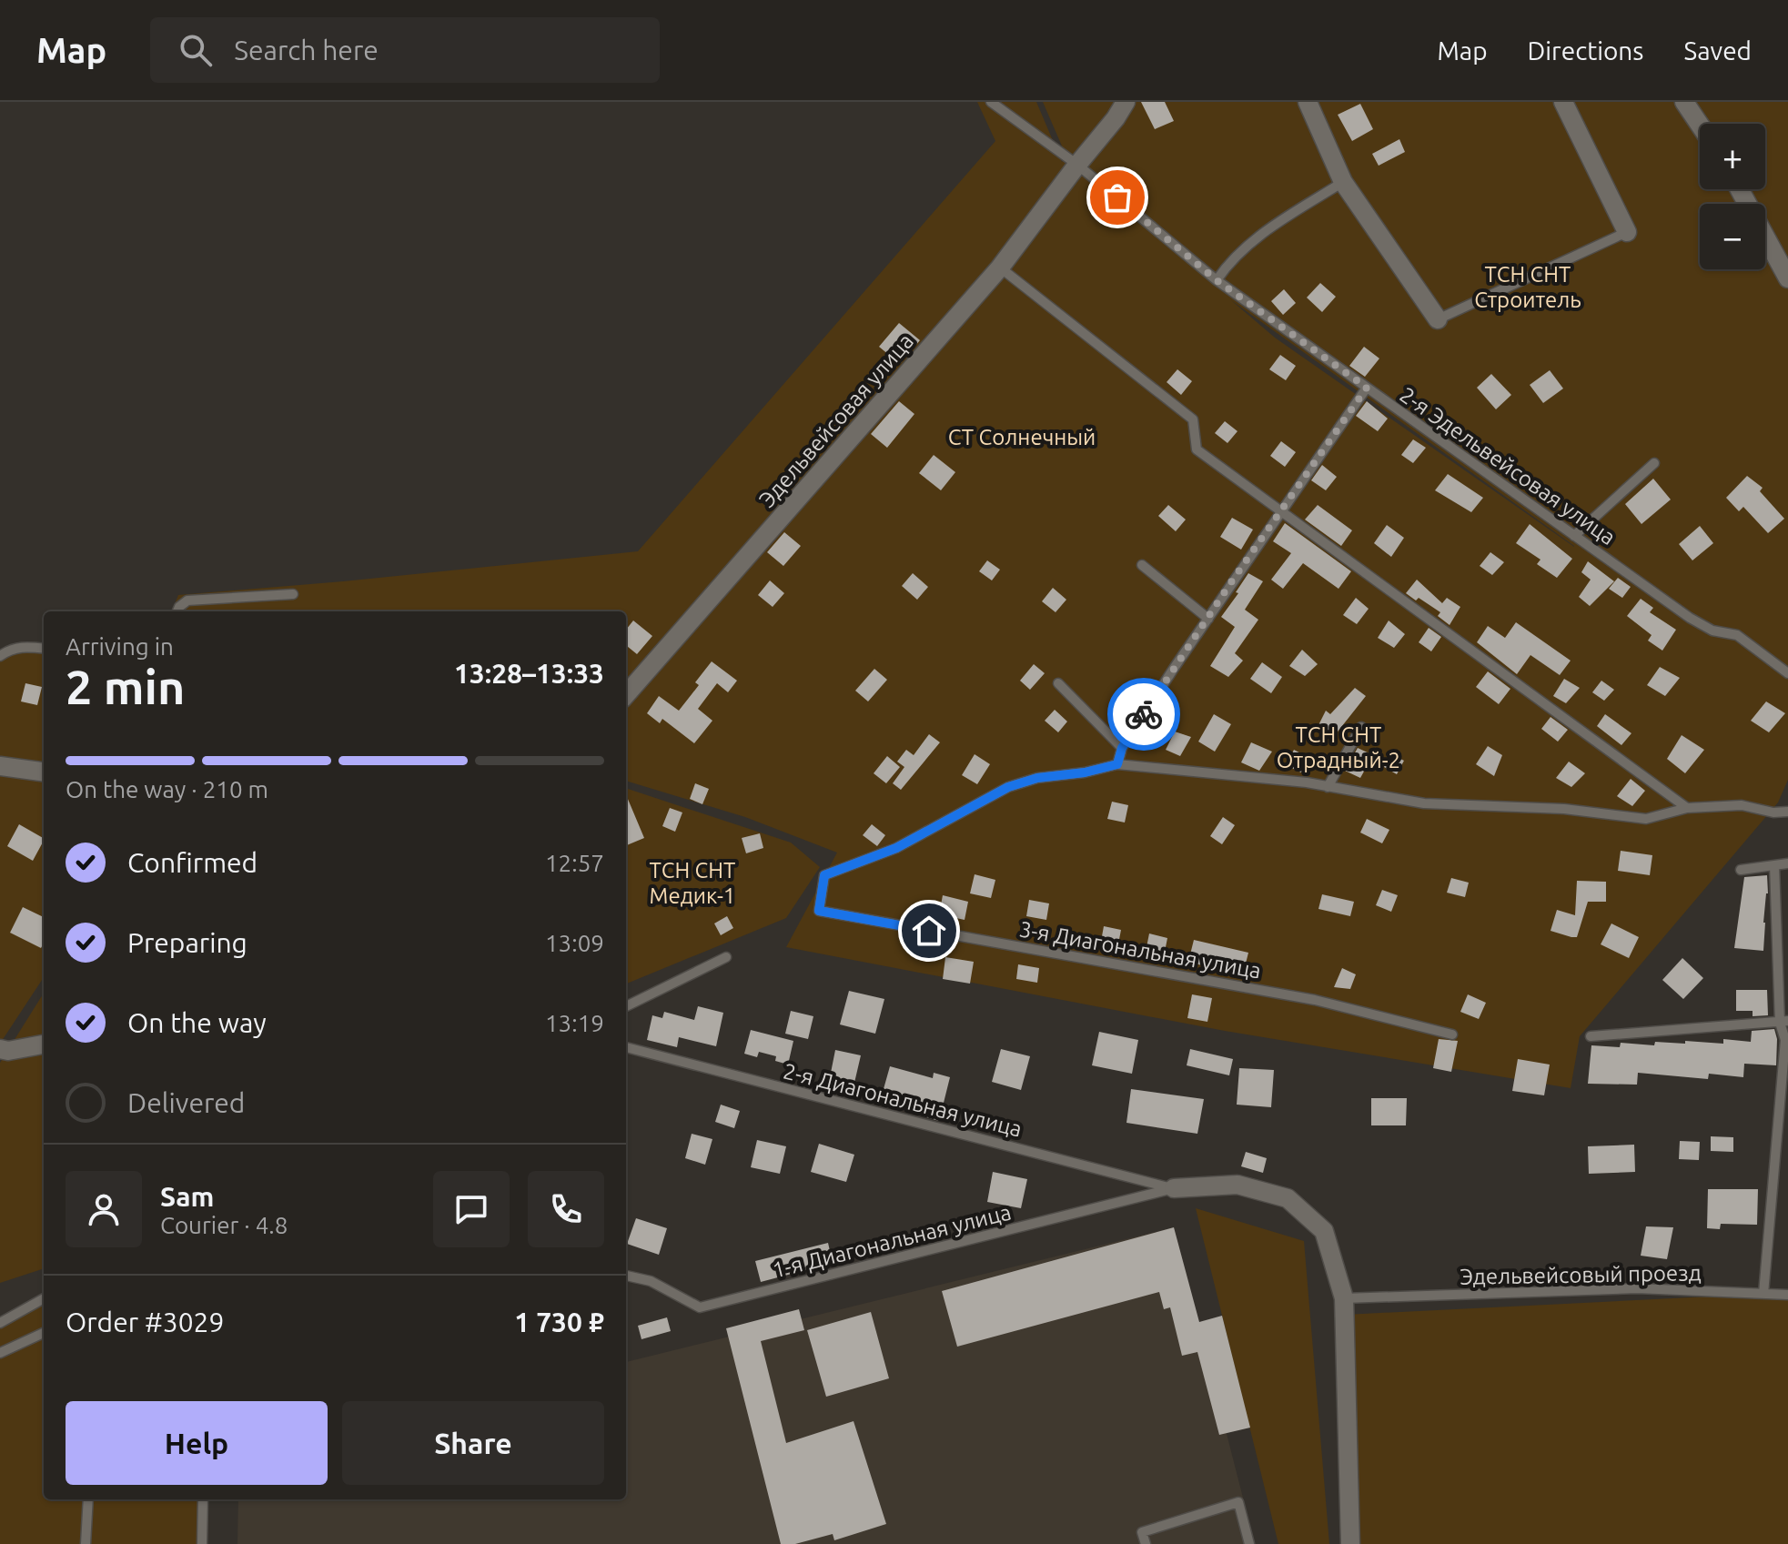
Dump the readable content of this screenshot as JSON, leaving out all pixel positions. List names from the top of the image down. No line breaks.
{"streets":{"street":["Эдельвейсовая улица"],"lane":["2-я Эдельвейсовая улица","3-я Диагональная улица","2-я Диагональная улица","1-я Диагональная улица","Эдельвейсовый проезд"]},"crossings":[["Эдельвейсовая улица","2-я Эдельвейсовая улица"],["2-я Диагональная улица","1-я Диагональная улица"]],"parks":["ТСН СНТ Строитель","СТ Солнечный","ТСН СНТ Отрадный-2","ТСН СНТ Медик-1"],"page":{"header":"Map","search":"Search here","nav":["Map","Directions","Saved"],"map_buttons":["+","−"],"heading":["2 min","Arriving in","13:28–13:33"],"panel":["Sam","Courier · 4.8","Order #3029","1 730 ₽"],"bar":"On the way · 210 m","list":[["Confirmed","12:57"],["Preparing","13:09"],["On the way","13:19"],"Delivered"],"buttons":["Help","Share"]}}
